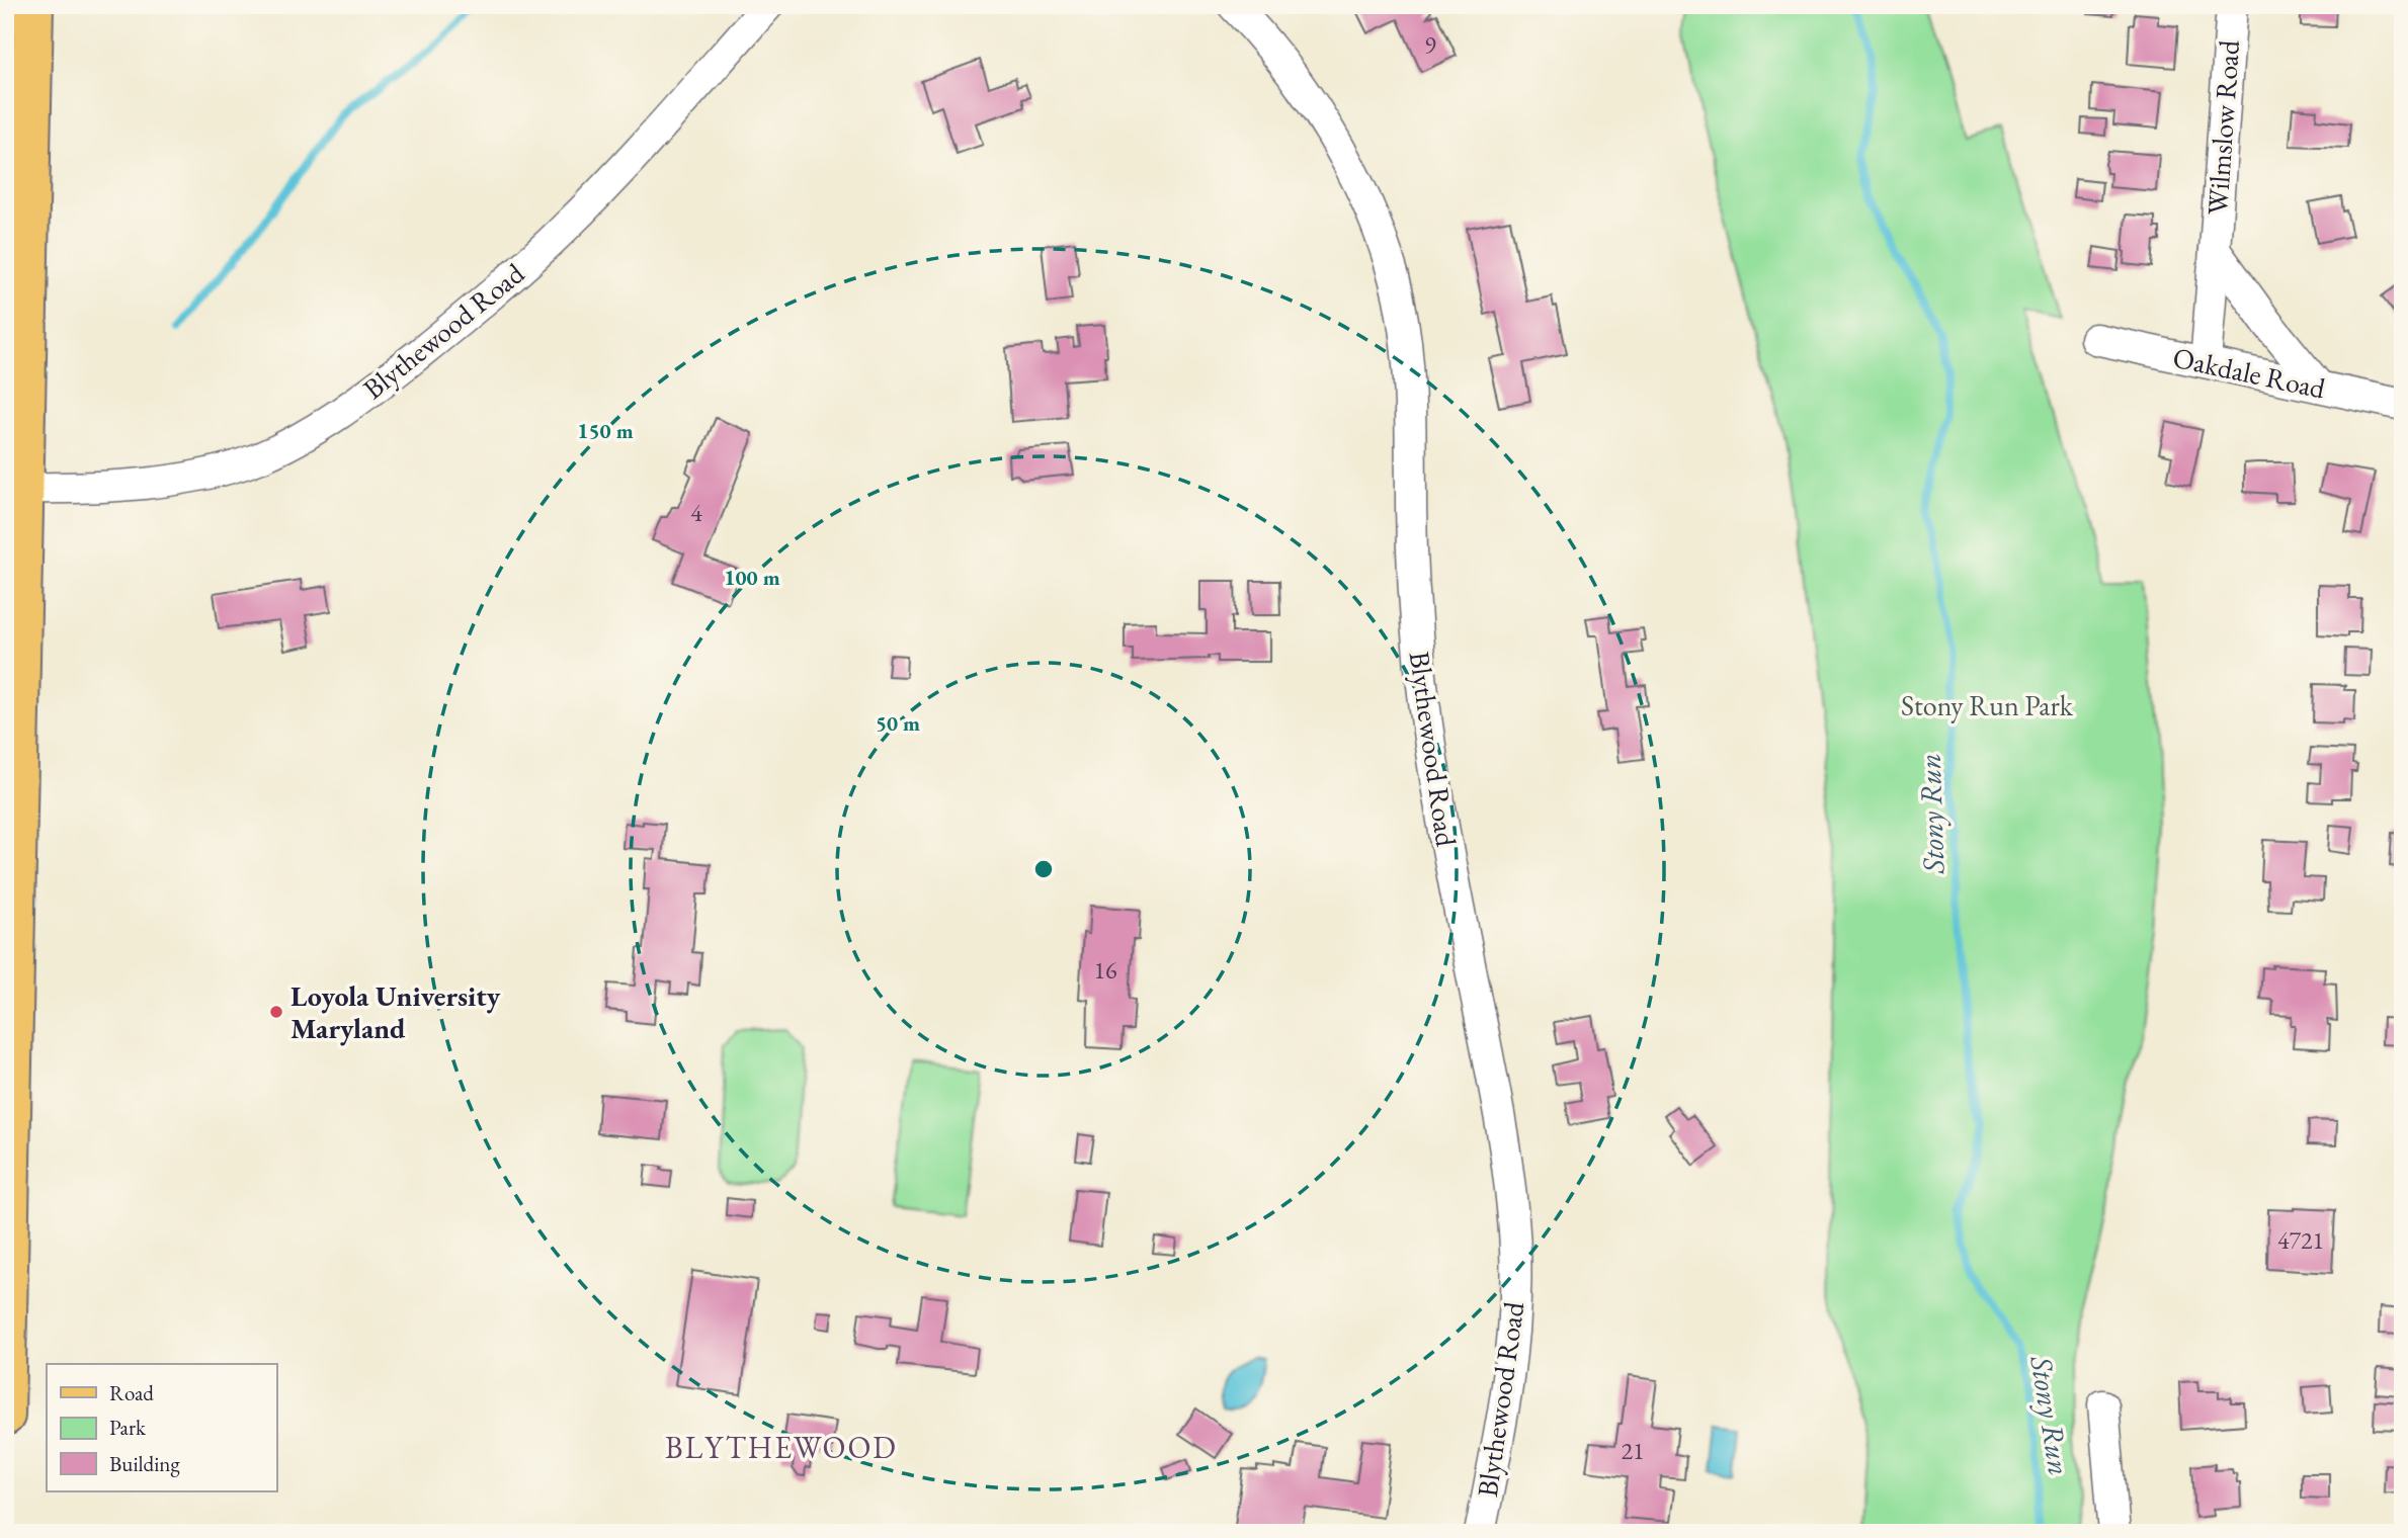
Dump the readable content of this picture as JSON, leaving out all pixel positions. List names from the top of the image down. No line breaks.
{"streets":{"street":["Wilmslow Road","Blythewood Road","Oakdale Road"]},"crossings":[["Wilmslow Road","Oakdale Road"]],"districts":["BLYTHEWOOD"],"water":["Stony Run"],"parks":["Stony Run Park"],"places":["Loyola University Maryland"],"house_numbers":["9","4","16","4721","21"],"legend":["Road","Park","Building"],"rings":["150 m","100 m","50 m"]}
